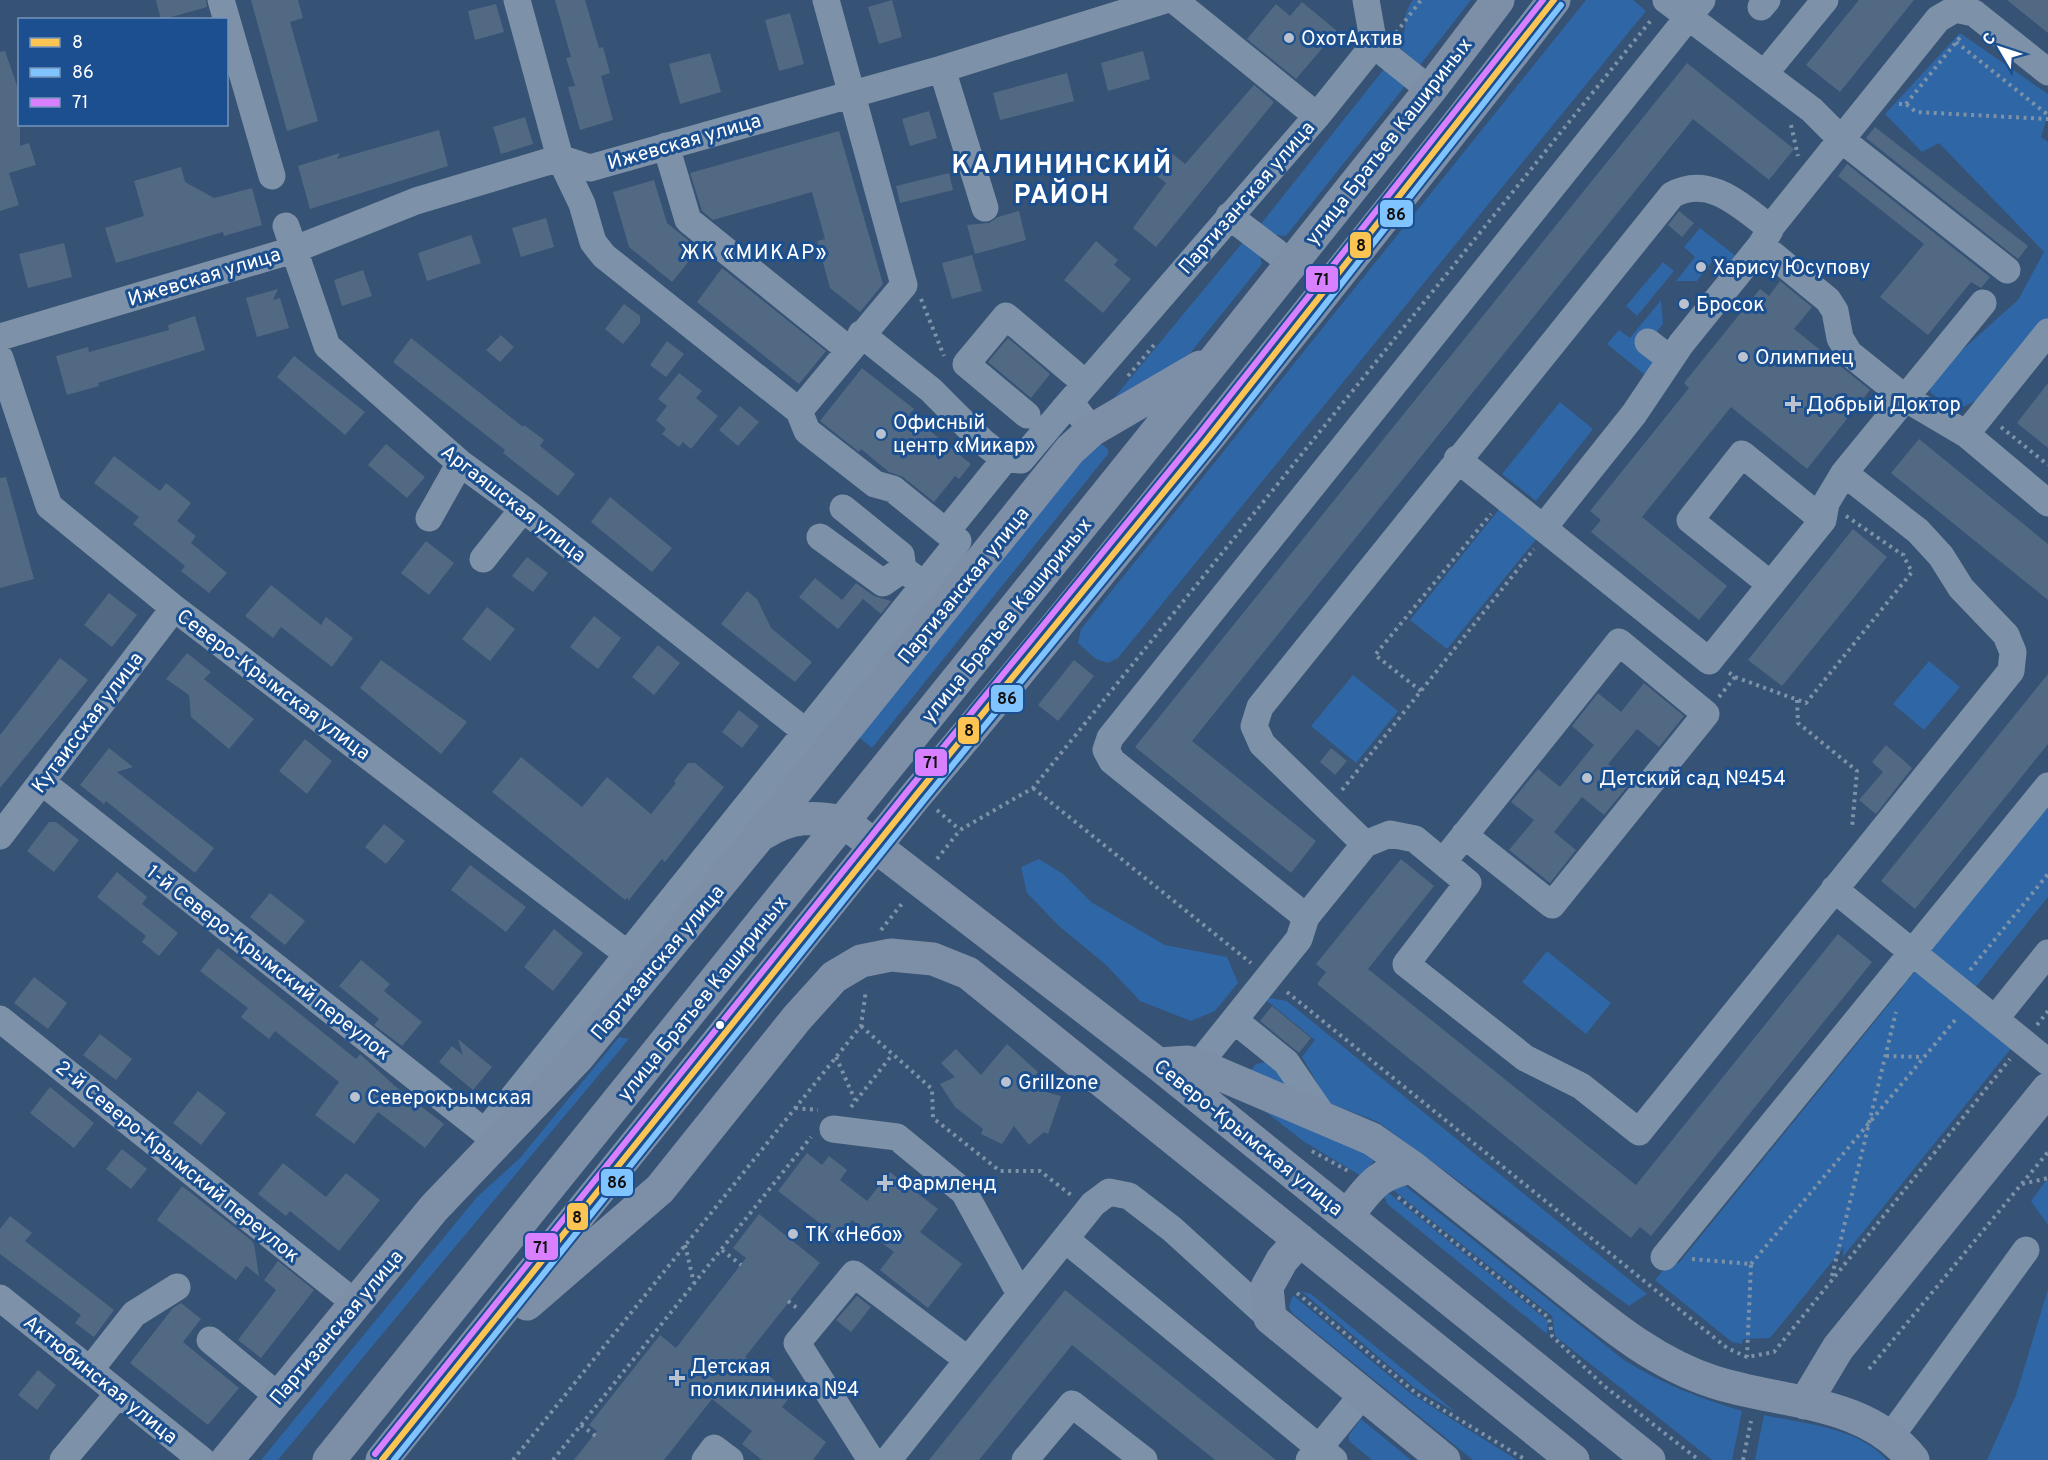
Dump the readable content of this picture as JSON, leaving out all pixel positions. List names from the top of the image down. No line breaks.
{"streets":{"main road":["улица Братьев Кашириных","Партизанская улица","Северо-Крымская улица"],"street":["Ижевская улица","Аргаяшская улица","Кутаисская улица","1-й Северо-Крымский переулок","2-й Северо-Крымский переулок","Актюбинская улица"]},"crossings":[["Ижевская улица","Аргаяшская улица"],["улица Братьев Кашириных","Северо-Крымская улица"],["Партизанская улица","1-й Северо-Крымский переулок"],["Партизанская улица","2-й Северо-Крымский переулок"],["Северо-Крымская улица","Кутаисская улица"],["Кутаисская улица","1-й Северо-Крымский переулок"]],"districts":["КАЛИНИНСКИЙ РАЙОН","ЖК «МИКАР»"],"places":{"other":["ОхотАктив","Харису Юсупову","Бросок","Олимпиец","Офисный центр «Микар»","Детский сад №454","Grillzone","Северокрымская","ТК «Небо»"],"health":["Добрый Доктор","Фармленд","Детская поликлиника №4"]},"lines":["transit line 8","transit line 71","transit line 86"],"legend":["8","86","71"],"north":"top left"}
